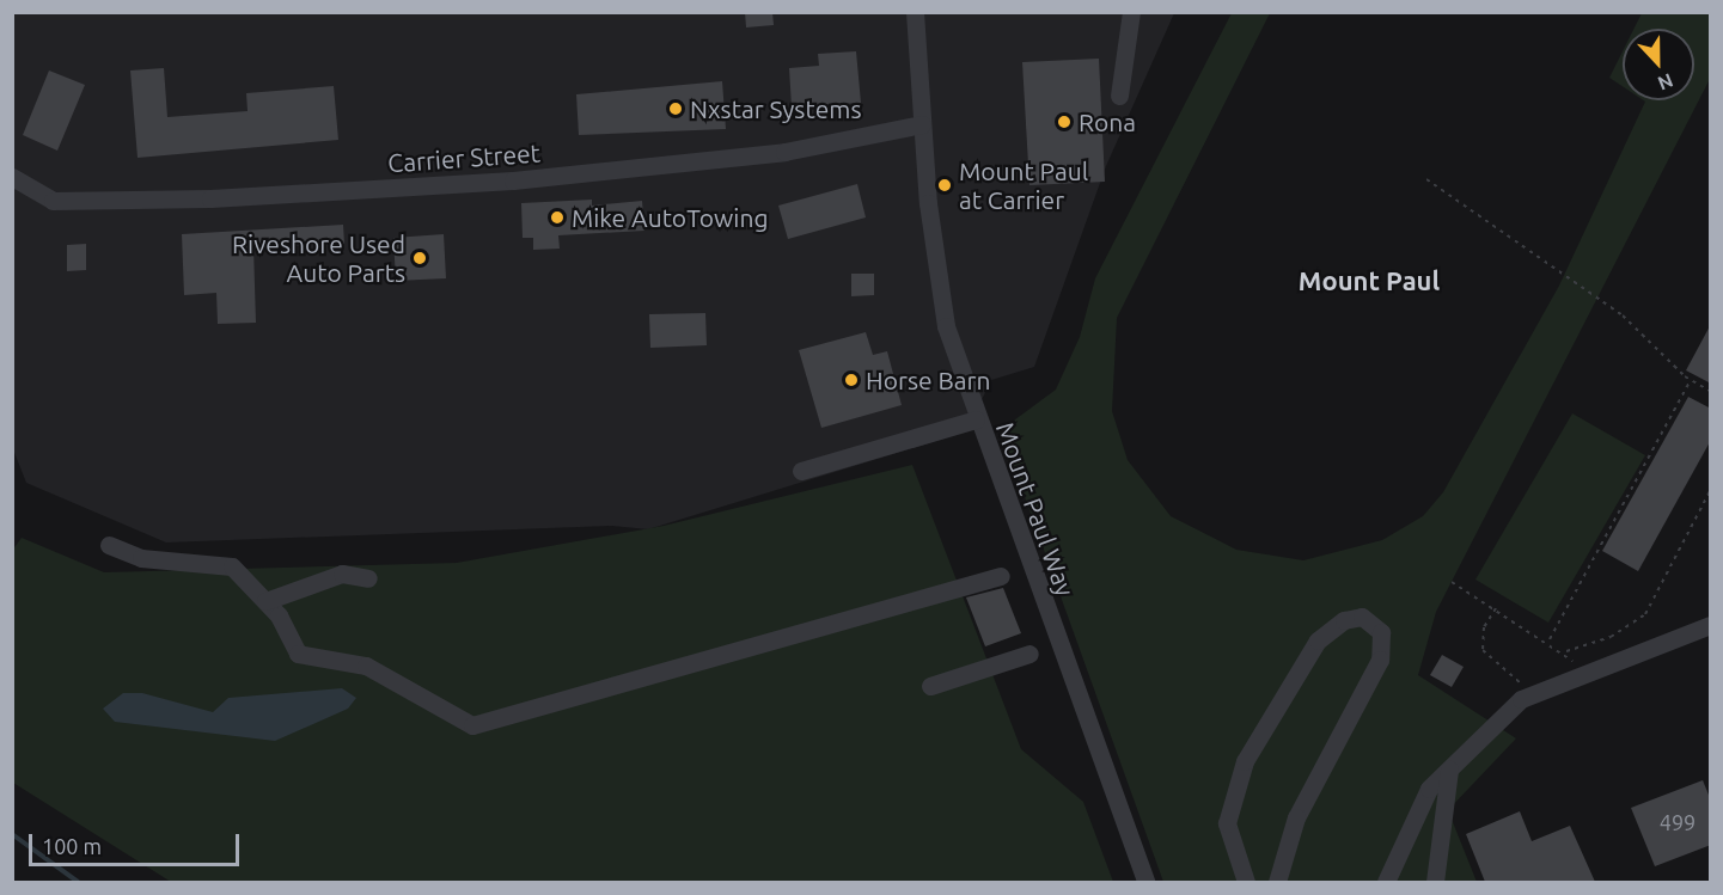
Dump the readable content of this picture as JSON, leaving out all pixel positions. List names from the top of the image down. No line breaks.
{"streets":{"street":["Carrier Street","Mount Paul Way"]},"crossings":[["Carrier Street","Mount Paul Way"]],"districts":["Mount Paul"],"places":["Nxstar Systems","Rona","Mount Paul at Carrier","Mike AutoTowing","Riveshore Used Auto Parts","Horse Barn"],"house_numbers":["499"],"scale_bar":"100 m","north":"bottom"}
